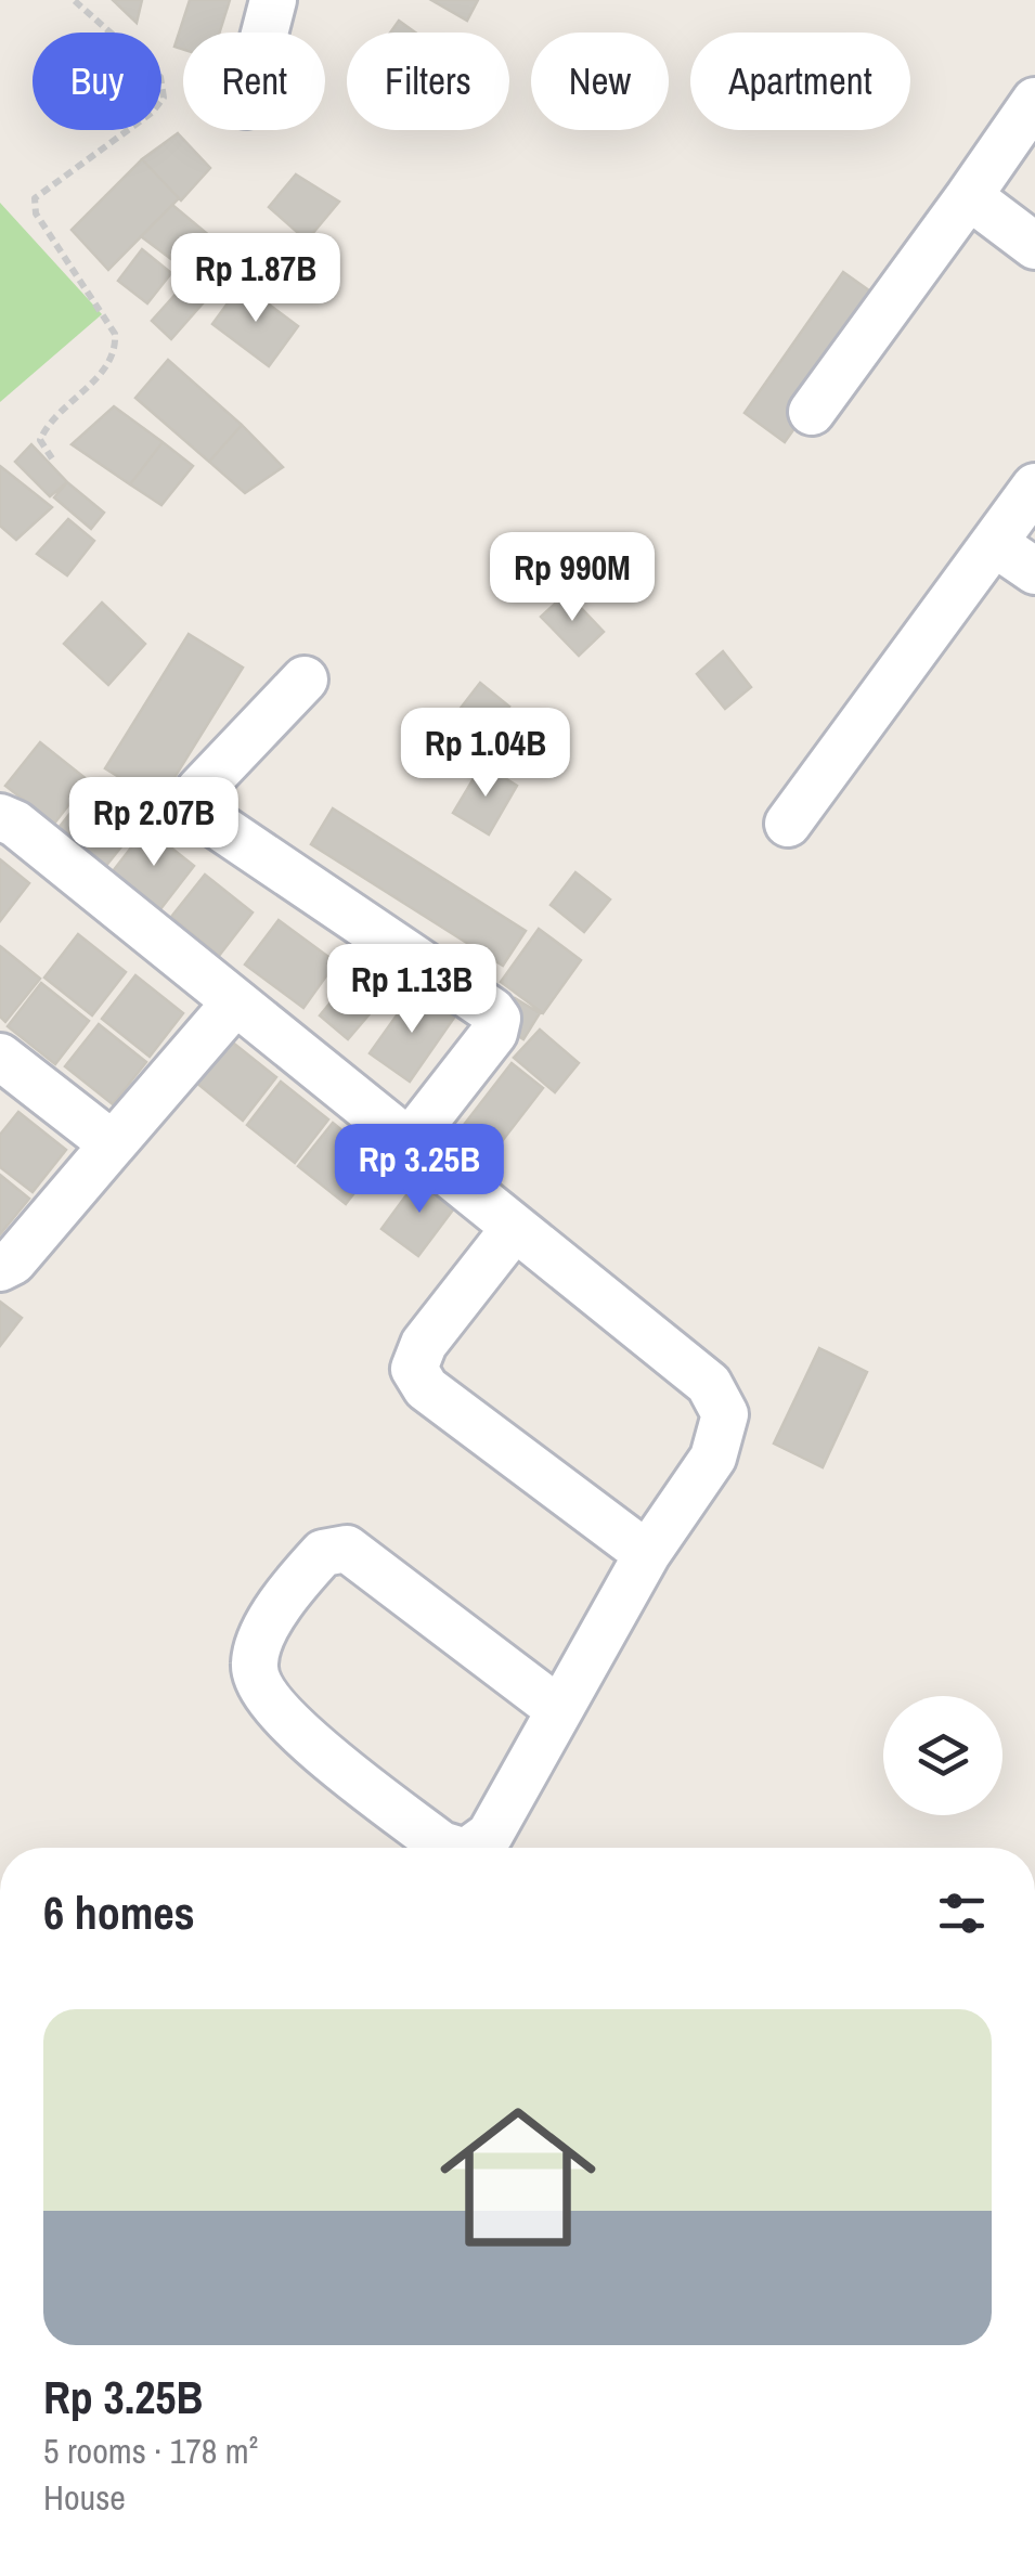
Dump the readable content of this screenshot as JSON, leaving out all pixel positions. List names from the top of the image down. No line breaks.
{"page":{"chip":["Buy","Rent","Filters","New","Apartment"],"price":["Rp 1.87B","Rp 990M","Rp 1.04B","Rp 2.07B","Rp 1.13B","Rp 3.25B"],"heading":"6 homes","list":[{"name":"Rp 3.25B","note":"5 rooms · 178 m² · House"}]}}
